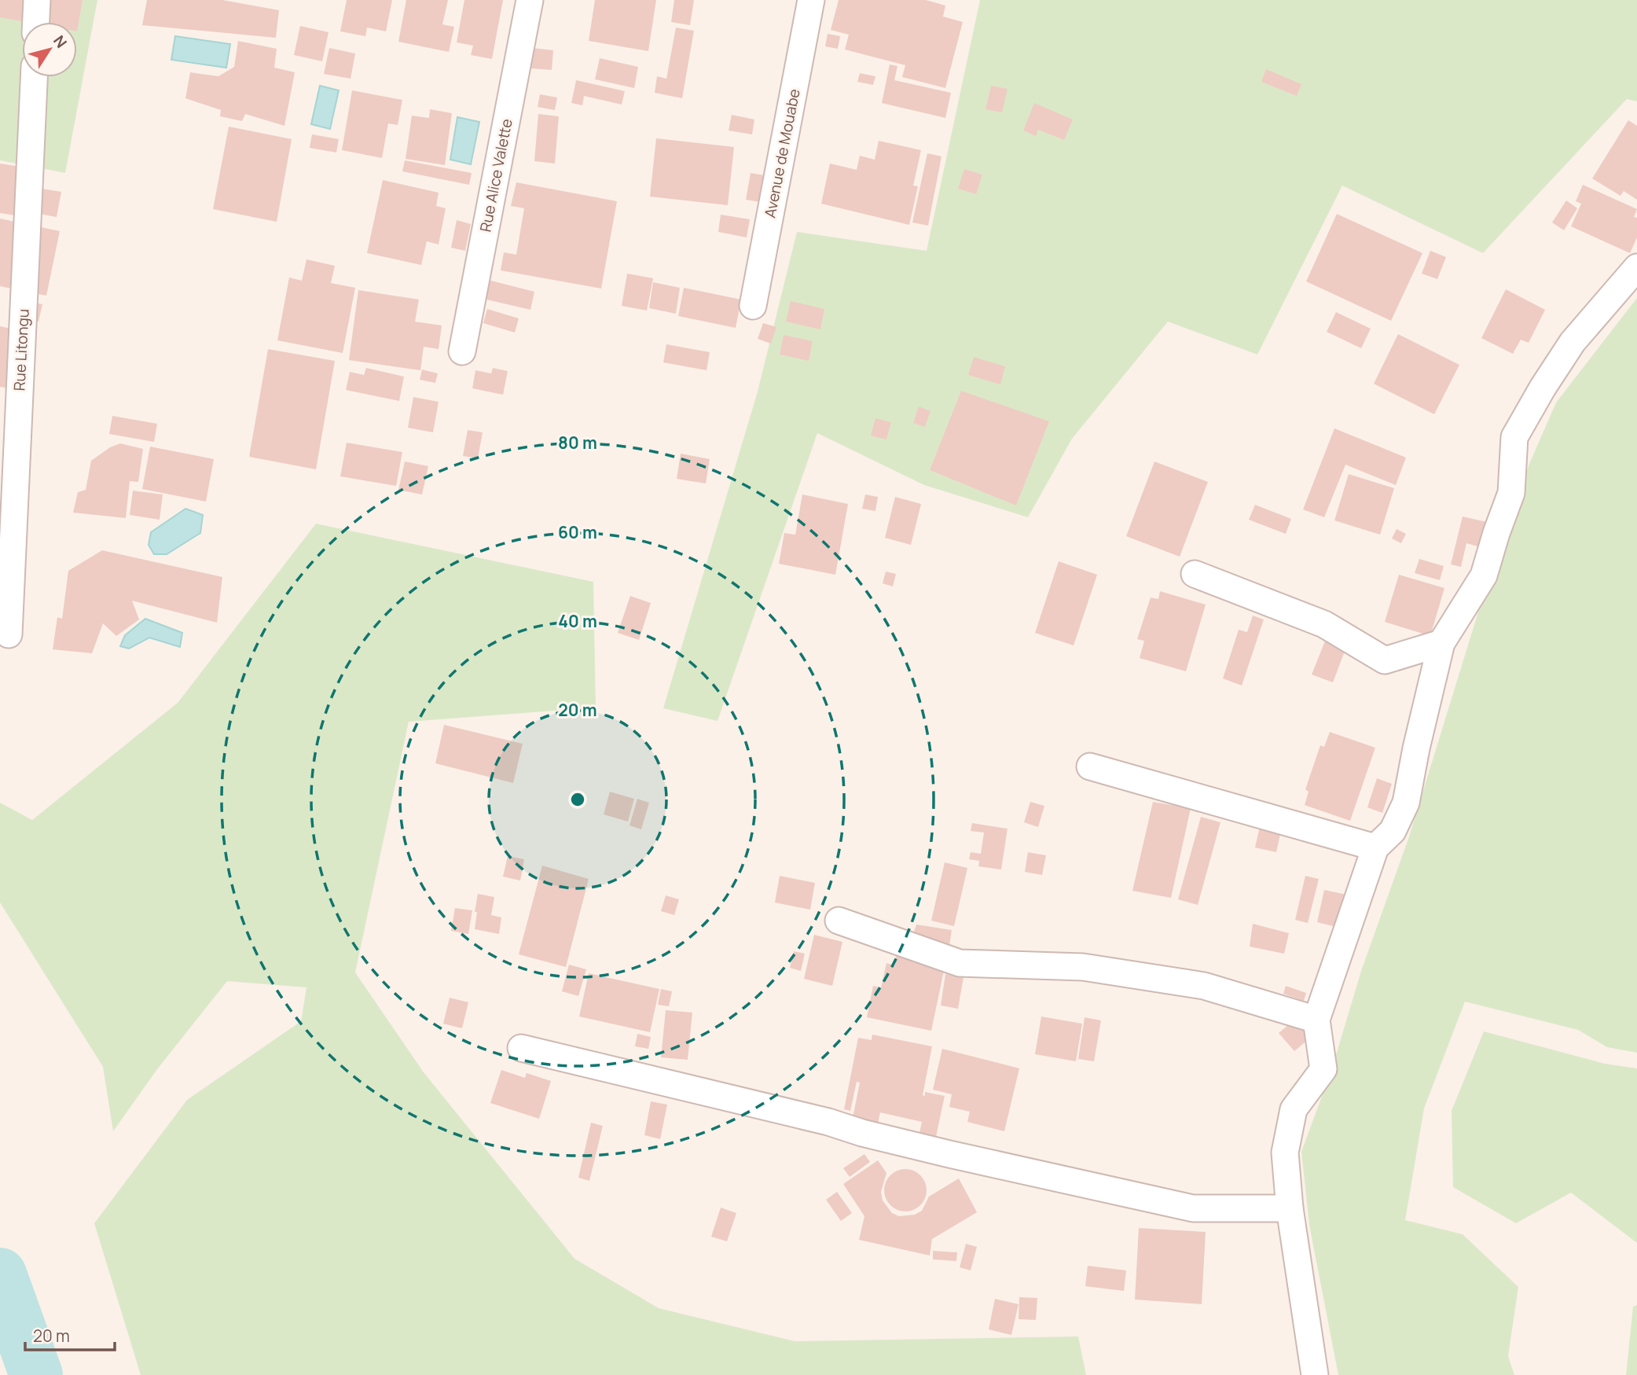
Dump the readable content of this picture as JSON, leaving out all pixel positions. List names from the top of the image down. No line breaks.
{"streets":{"street":["Avenue de Mouabe","Rue Alice Valette","Rue Litongu"]},"scale_bar":"20 m","north":"top right","rings":["80 m","60 m","40 m","20 m"]}
